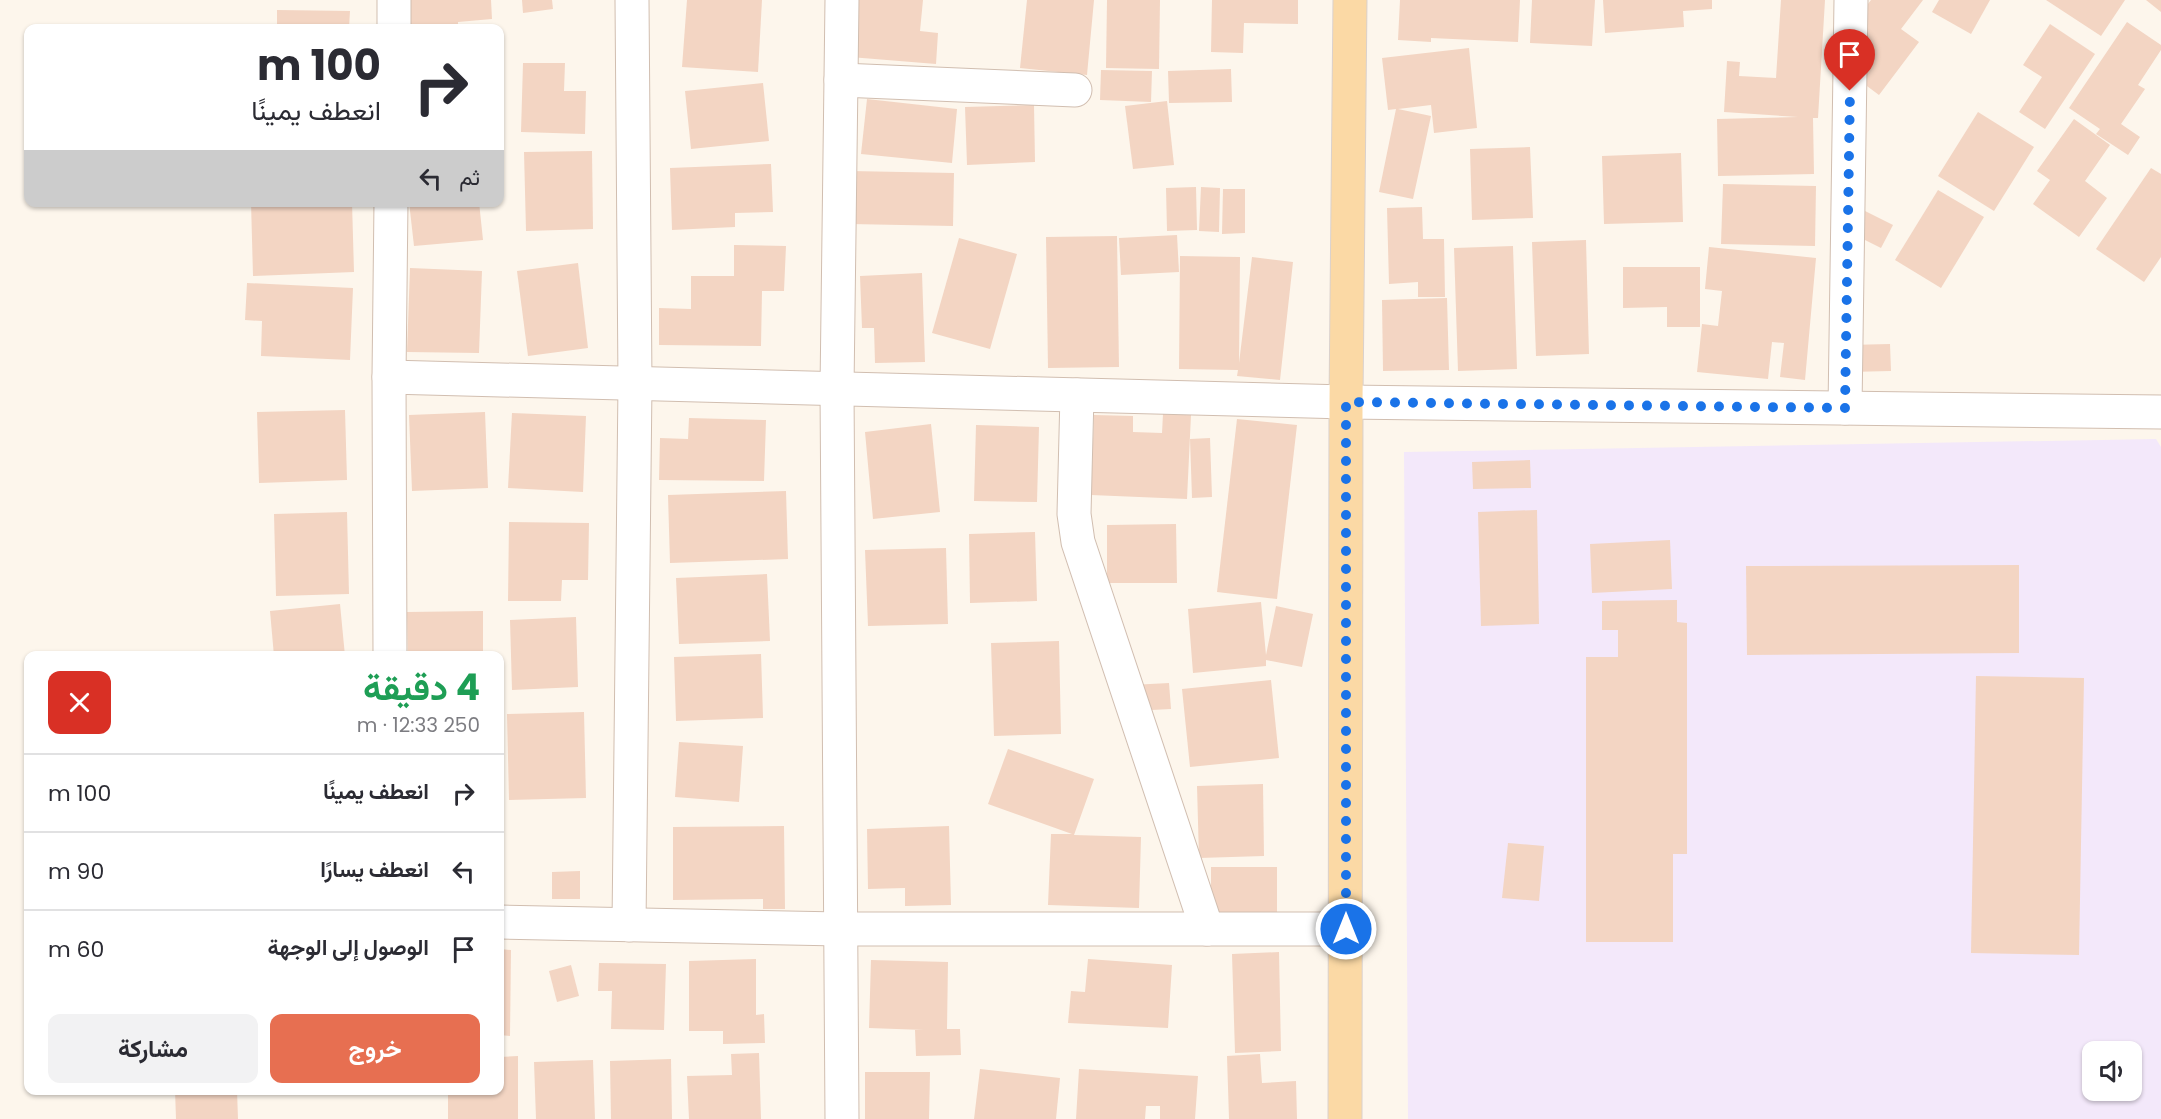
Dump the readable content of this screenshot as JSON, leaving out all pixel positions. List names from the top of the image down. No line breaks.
{"page":{"turn":["100 m","انعطف يمينًا"],"then":"ثم","heading":["4 دقيقة","250 m · 12:33"],"list":[{"name":"انعطف يمينًا","value":"100 m"},{"name":"انعطف يسارًا","value":"90 m"},{"name":"الوصول إلى الوجهة","value":"60 m"}],"buttons":["خروج","مشاركة"]}}
